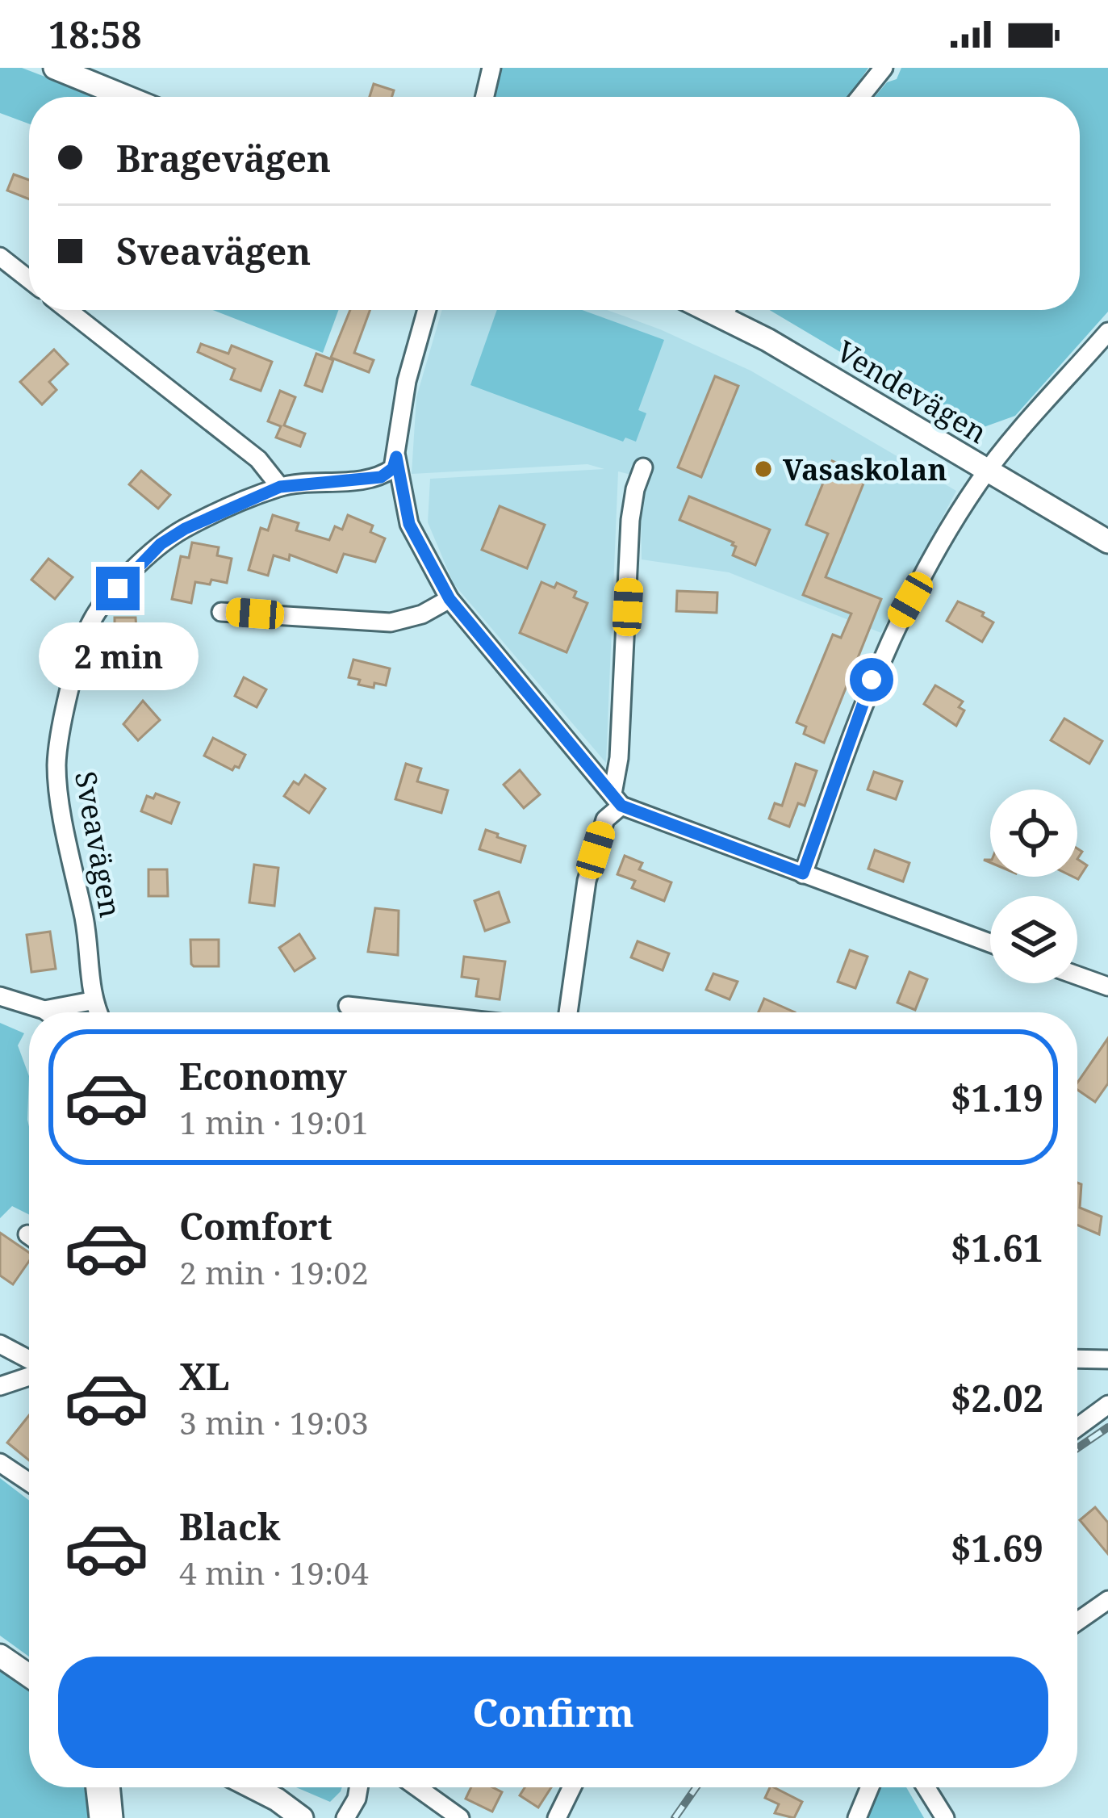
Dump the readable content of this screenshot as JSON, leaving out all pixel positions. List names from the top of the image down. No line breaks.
{"streets":{"street":["Vendevägen","Sveavägen"]},"places":["Vasaskolan"],"page":{"status":"18:58","banner":["Bragevägen","Sveavägen"],"bubble":"2 min","list":[{"name":"Economy","note":"1 min · 19:01","value":"$1.19"},{"name":"Comfort","note":"2 min · 19:02","value":"$1.61"},{"name":"XL","note":"3 min · 19:03","value":"$2.02"},{"name":"Black","note":"4 min · 19:04","value":"$1.69"}],"buttons":"Confirm"}}
